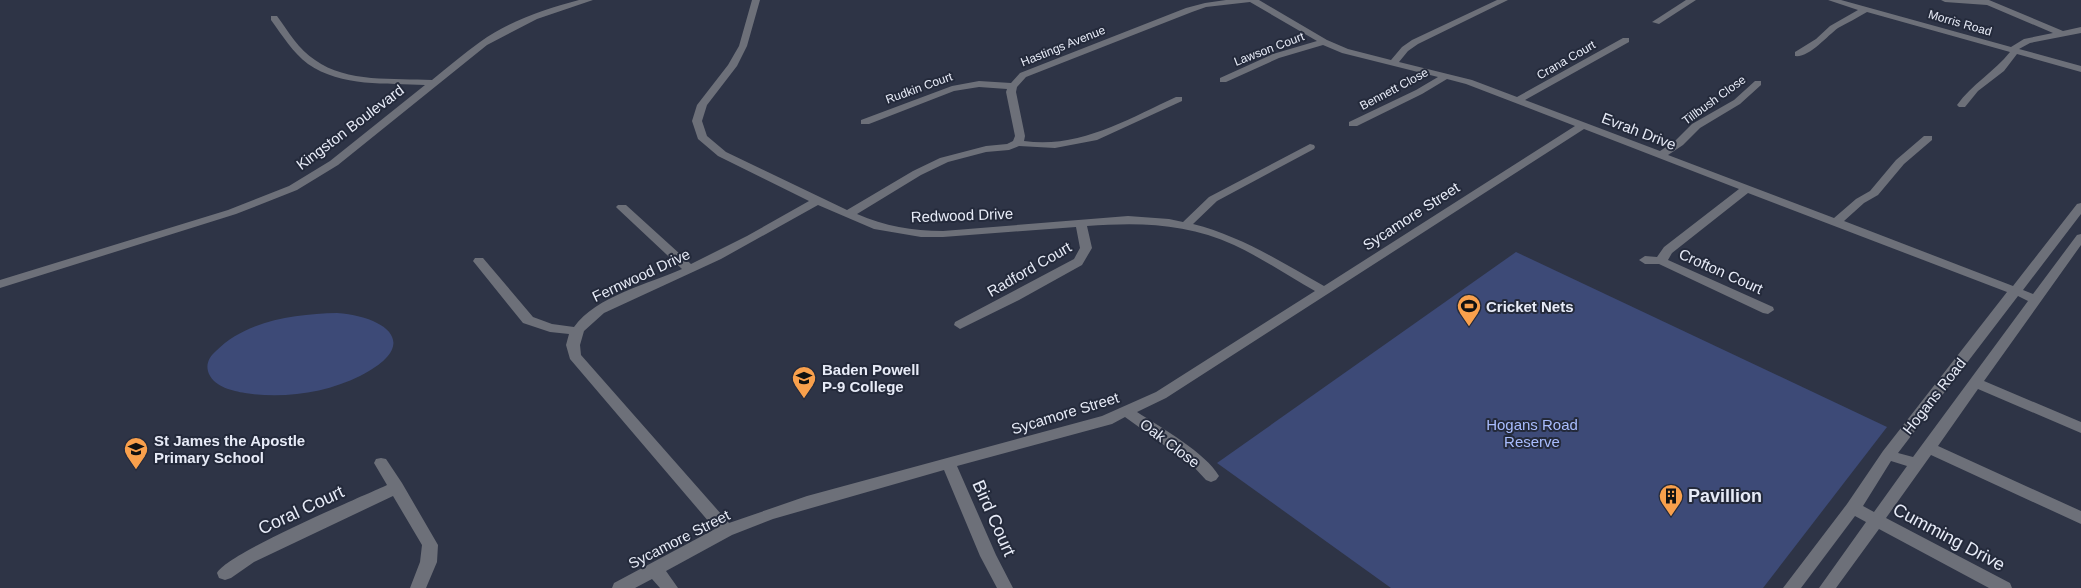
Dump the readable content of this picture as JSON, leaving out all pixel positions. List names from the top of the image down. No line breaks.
{"streets":{"street":["Morris Road","Hastings Avenue","Lawson Court","Crana Court","Rudkin Court","Bennett Close","Tillbush Close","Kingston Boulevard","Evrah Drive","Redwood Drive","Sycamore Street","Radford Court","Crofton Court","Fernwood Drive","Hogans Road","Oak Close","Coral Court","Bird Court","Cumming Drive"]},"crossings":[["Hastings Avenue","Rudkin Court"],["Lawson Court","Evrah Drive"],["Crana Court","Evrah Drive"],["Bennett Close","Evrah Drive"],["Tillbush Close","Evrah Drive"],["Evrah Drive","Sycamore Street"],["Evrah Drive","Crofton Court"],["Evrah Drive","Hogans Road"],["Redwood Drive","Sycamore Street"],["Redwood Drive","Radford Court"],["Redwood Drive","Fernwood Drive"],["Sycamore Street","Oak Close"],["Sycamore Street","Bird Court"],["Hogans Road","Cumming Drive"]],"parks":["Hogans Road Reserve"],"places":{"sports":["Cricket Nets"],"school or university":["Baden Powell P-9 College","St James the Apostle Primary School"],"building":["Pavillion"]}}
